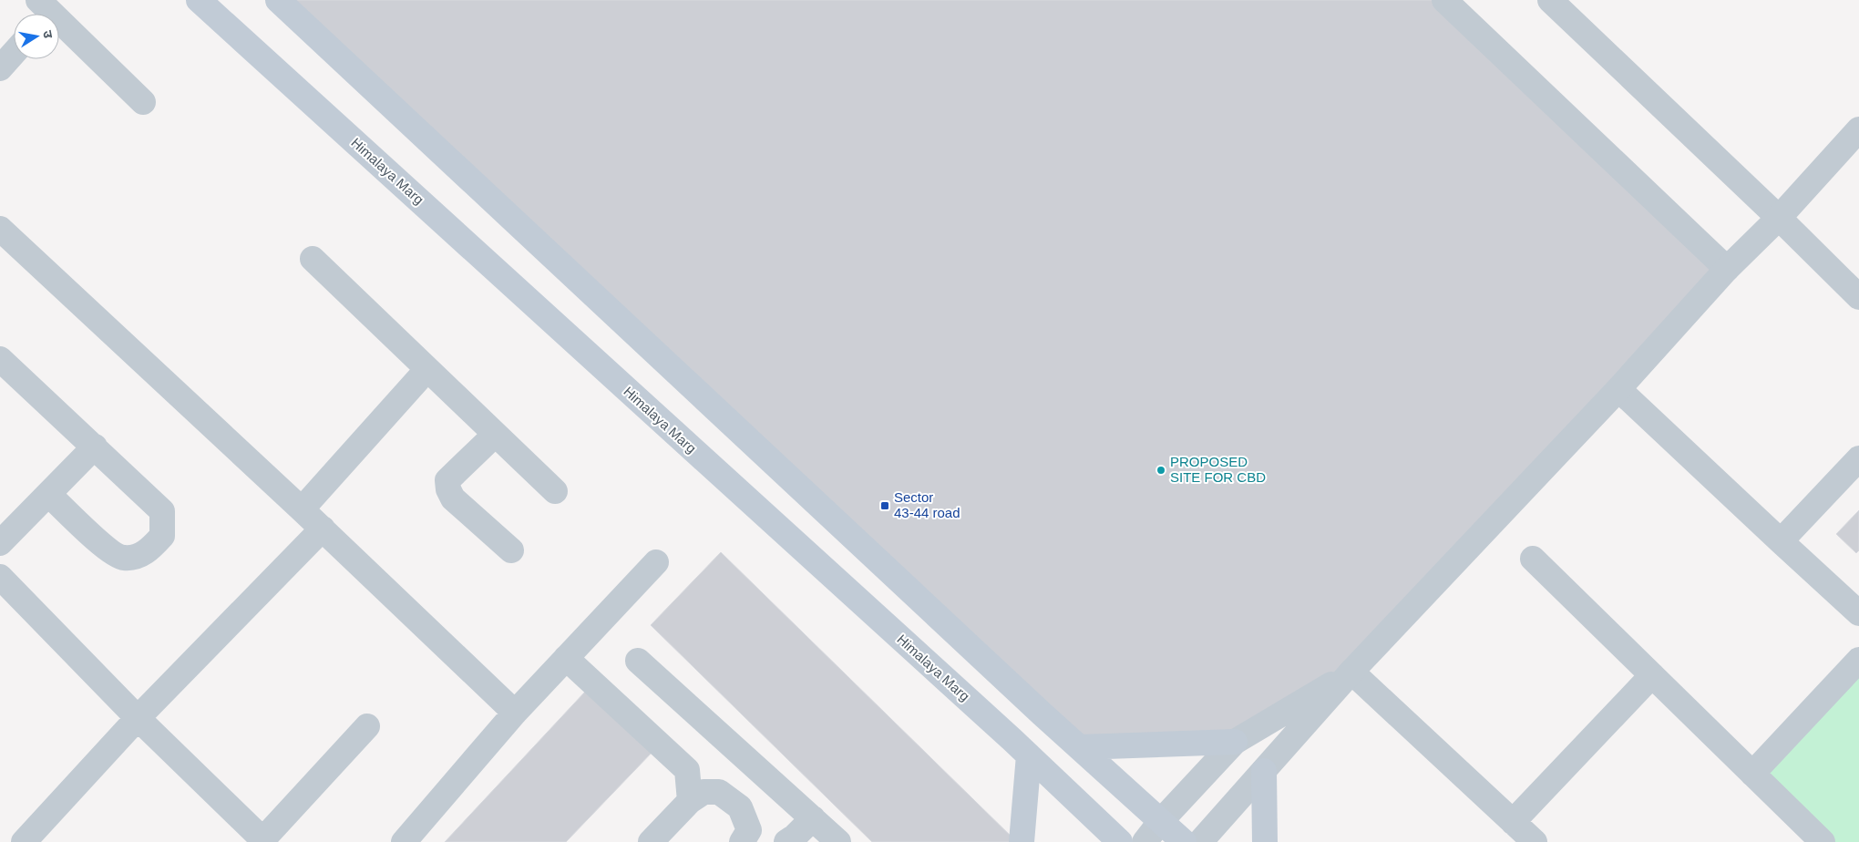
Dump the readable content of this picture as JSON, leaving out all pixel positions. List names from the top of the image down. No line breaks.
{"streets":{"main road":["Himalaya Marg"]},"places":{"other":["PROPOSED SITE FOR CBD"],"transit":["Sector 43-44 road"]},"north":"right"}
